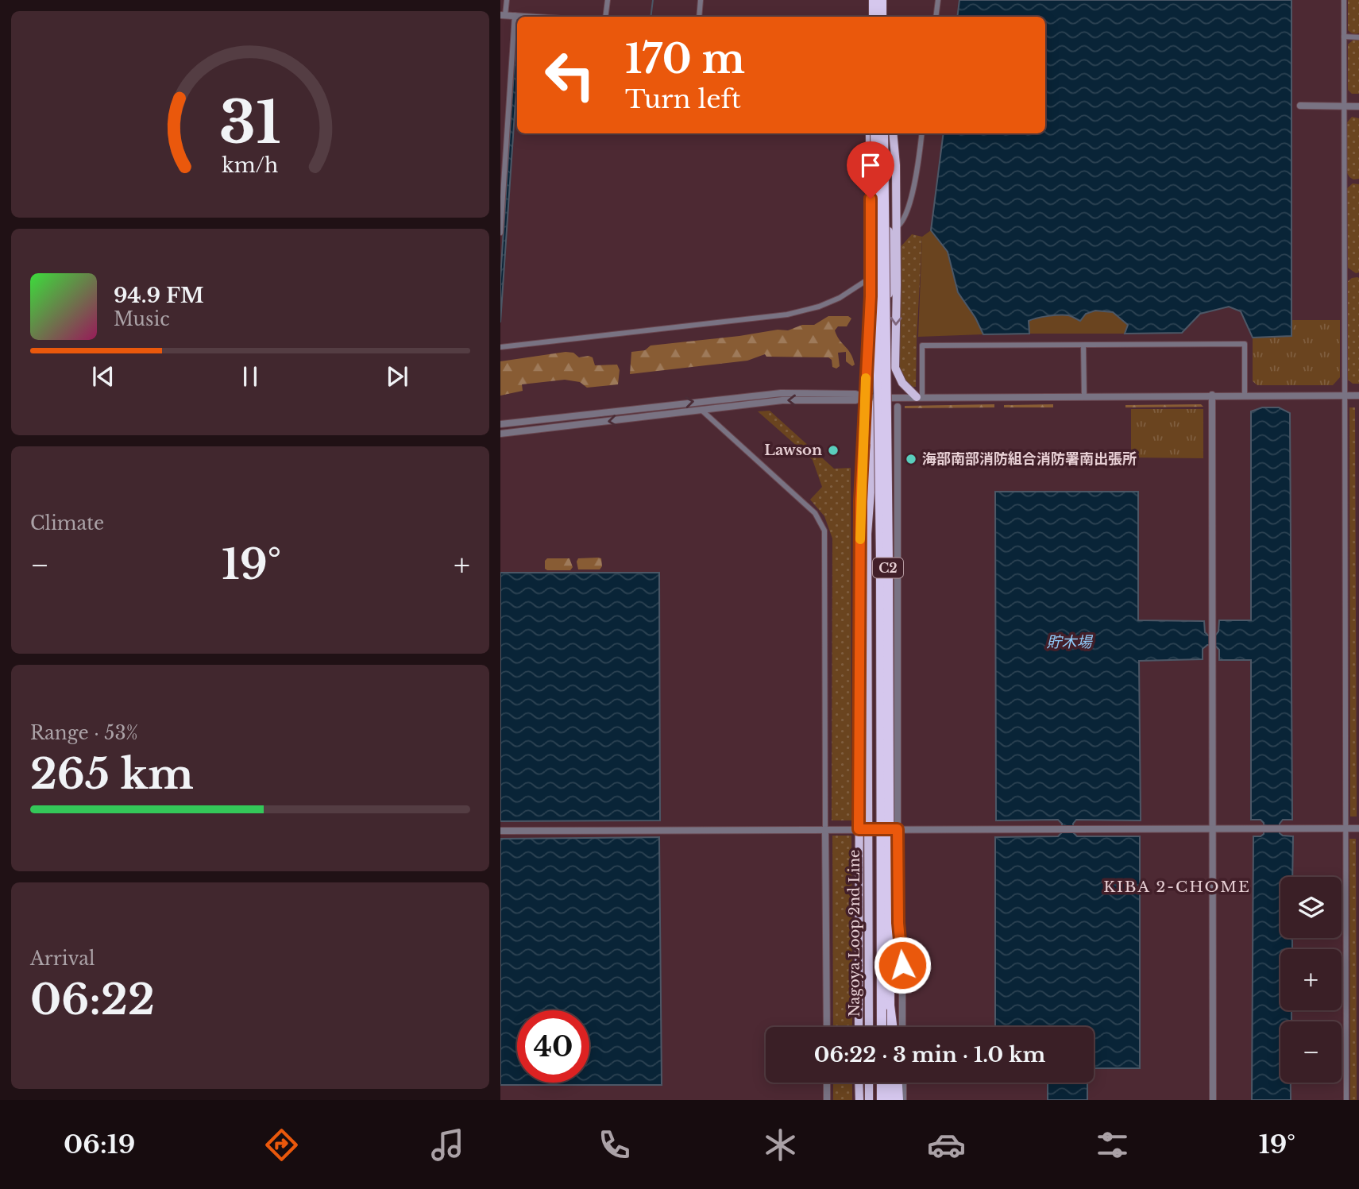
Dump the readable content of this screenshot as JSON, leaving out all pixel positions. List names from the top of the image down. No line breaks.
{"streets":{"highway":["C2","Nagoya Loop 2nd Line"]},"districts":["KIBA 2-CHOME"],"water":["貯木場"],"places":["Lawson","海部南部消防組合消防署南出張所"],"page":{"turn":["170 m","Turn left"],"song":["94.9 FM","Music"],"tile":["Climate",["Range · 53%","265 km"],["Arrival","06:22"]],"heat":["−","19°","+"],"map_buttons":["+","−"],"limit":"40","trip":"06:22 · 3 min · 1.0 km","tabs":["06:19","19°"],"gauge":["31","km/h"]}}
